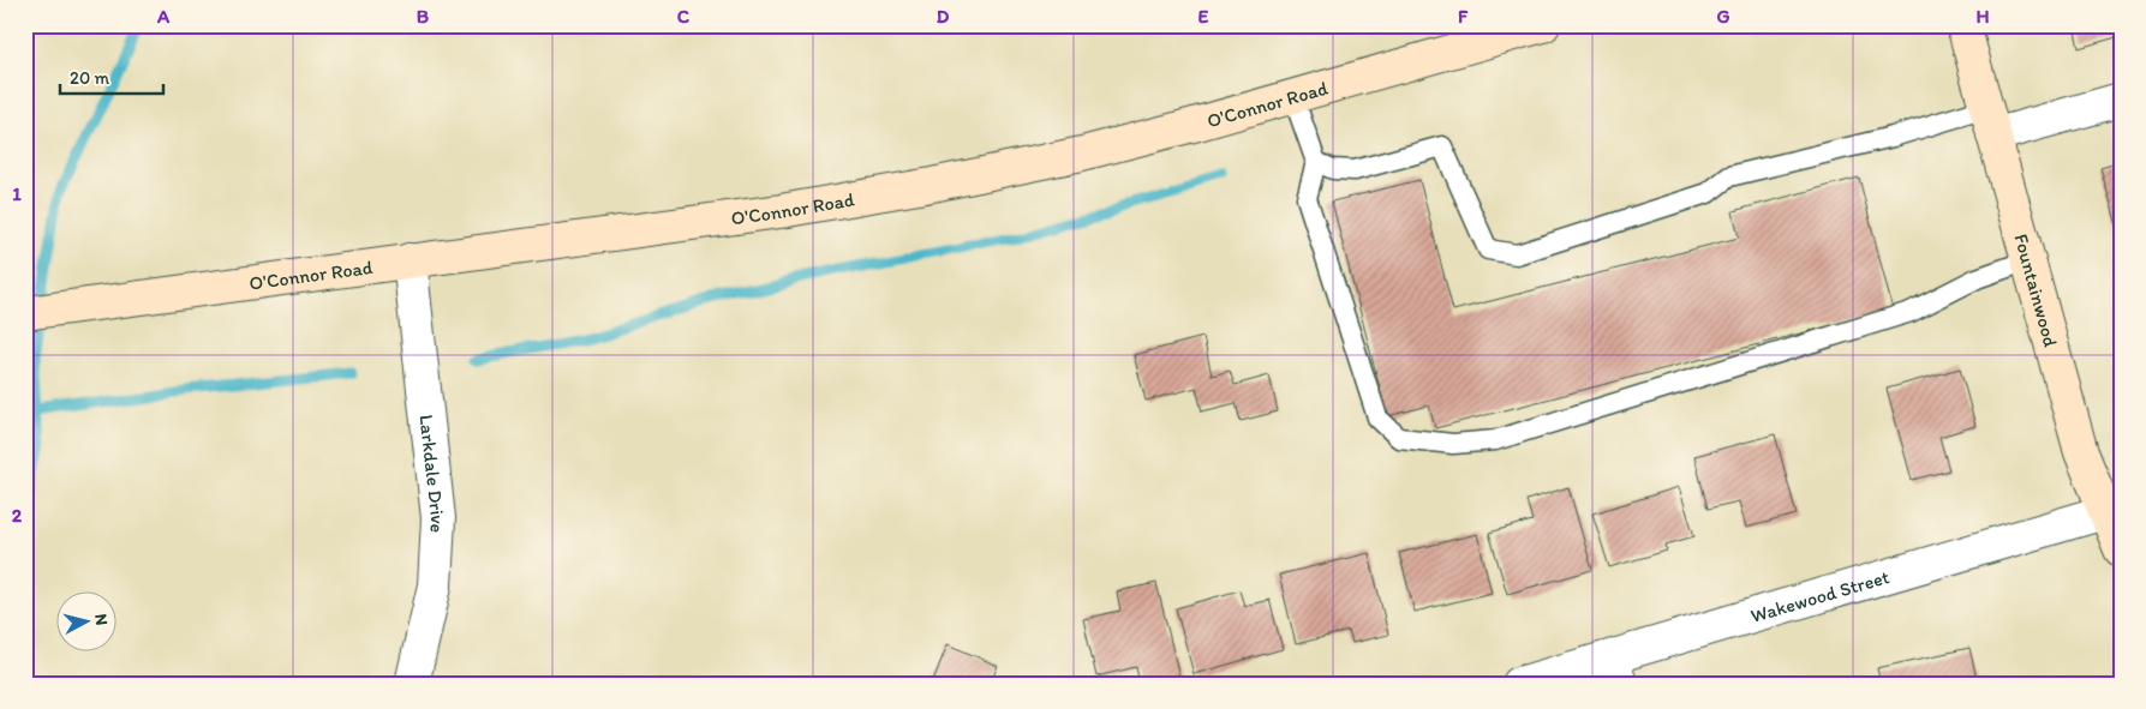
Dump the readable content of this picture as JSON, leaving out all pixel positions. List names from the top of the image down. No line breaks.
{"streets":{"main road":["O'Connor Road","Fountainwood"],"street":["Larkdale Drive","Wakewood Street"]},"crossings":[["O'Connor Road","Larkdale Drive"],["Fountainwood","Wakewood Street"]],"scale_bar":"20 m","north":"right","grid":{"columns":["A","B","C","D","E","F","G","H"],"rows":["1","2"]}}
